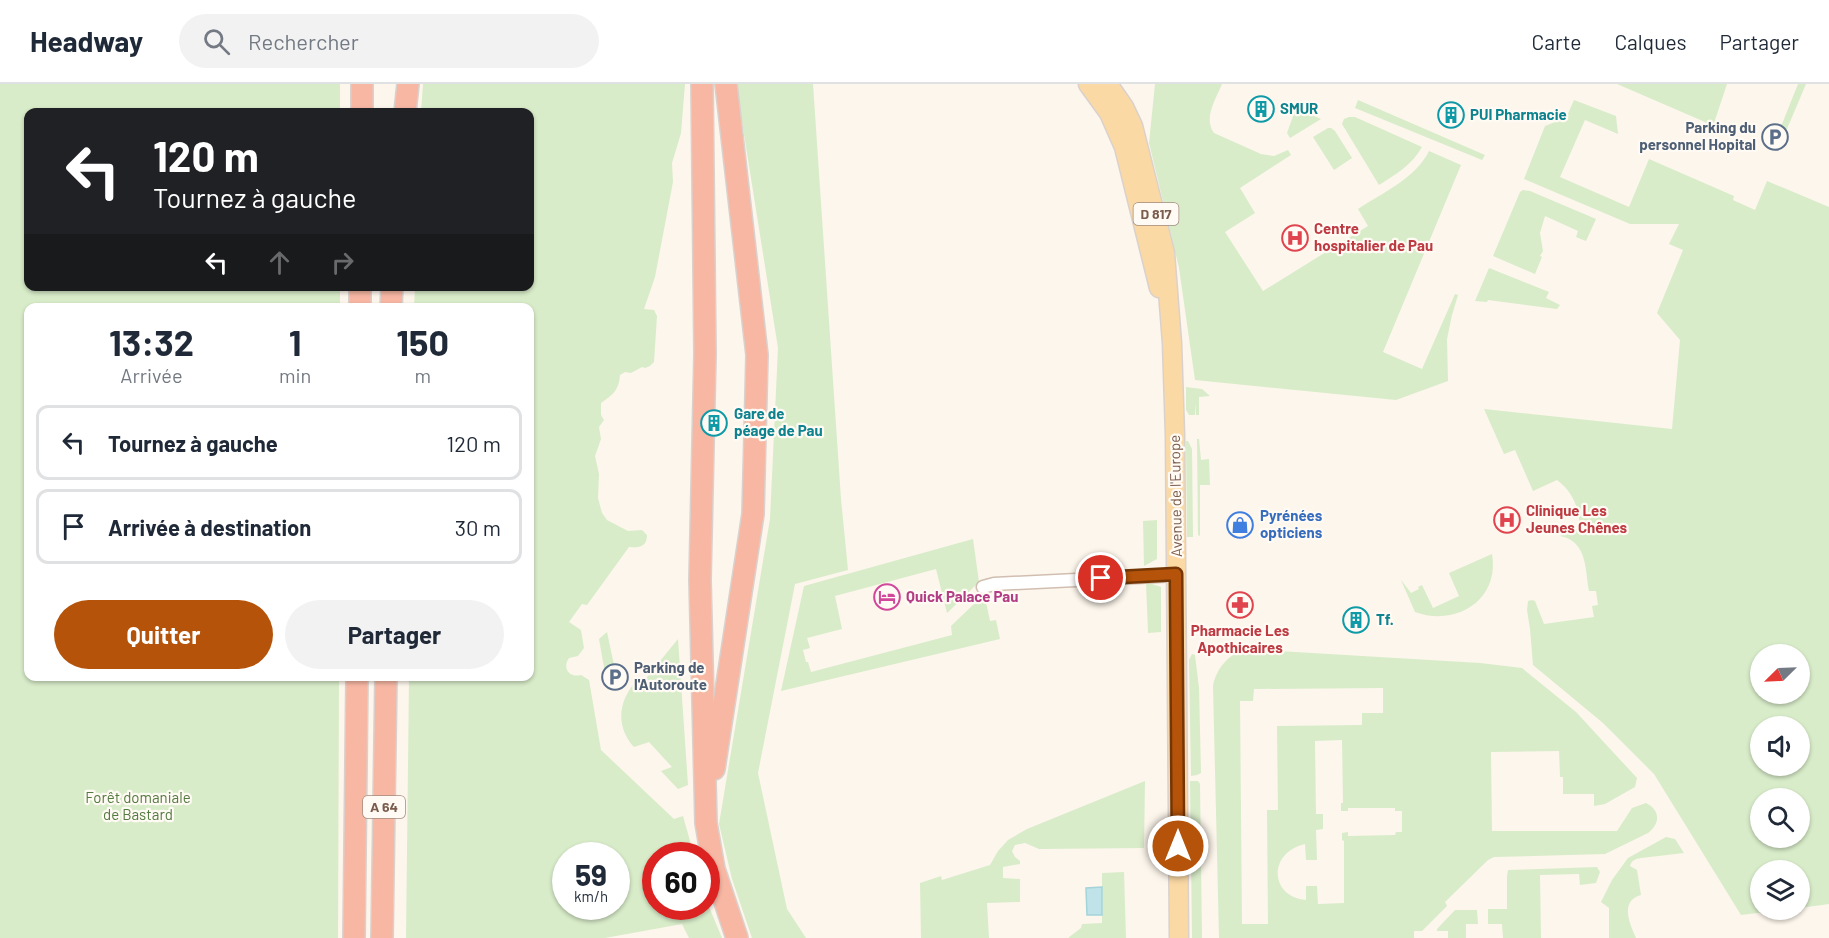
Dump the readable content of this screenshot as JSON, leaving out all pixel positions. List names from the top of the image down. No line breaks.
{"streets":{"highway":["A 64"],"main road":["D 817","Avenue de l'Europe"]},"parks":["Forêt domaniale de Bastard"],"places":{"building":["SMUR","PUI Pharmacie","Gare de péage de Pau","Tf."],"parking":["Parking du personnel Hopital","Parking de l'Autoroute"],"hospital":["Centre hospitalier de Pau","Clinique Les Jeunes Chênes"],"shop":["Pyrénées opticiens"],"hotel":["Quick Palace Pau"],"pharmacy":["Pharmacie Les Apothicaires"]},"north":"bottom left","page":{"header":"Headway","search":"Rechercher","nav":["Carte","Calques","Partager"],"turn":["120 m","Tournez à gauche"],"eta":["13:32","Arrivée","1","min","150","m"],"list":[{"name":"Tournez à gauche","value":"120 m"},{"name":"Arrivée à destination","value":"30 m"}],"buttons":["Quitter","Partager"],"speed":"59 km/h","limit":"60"}}
